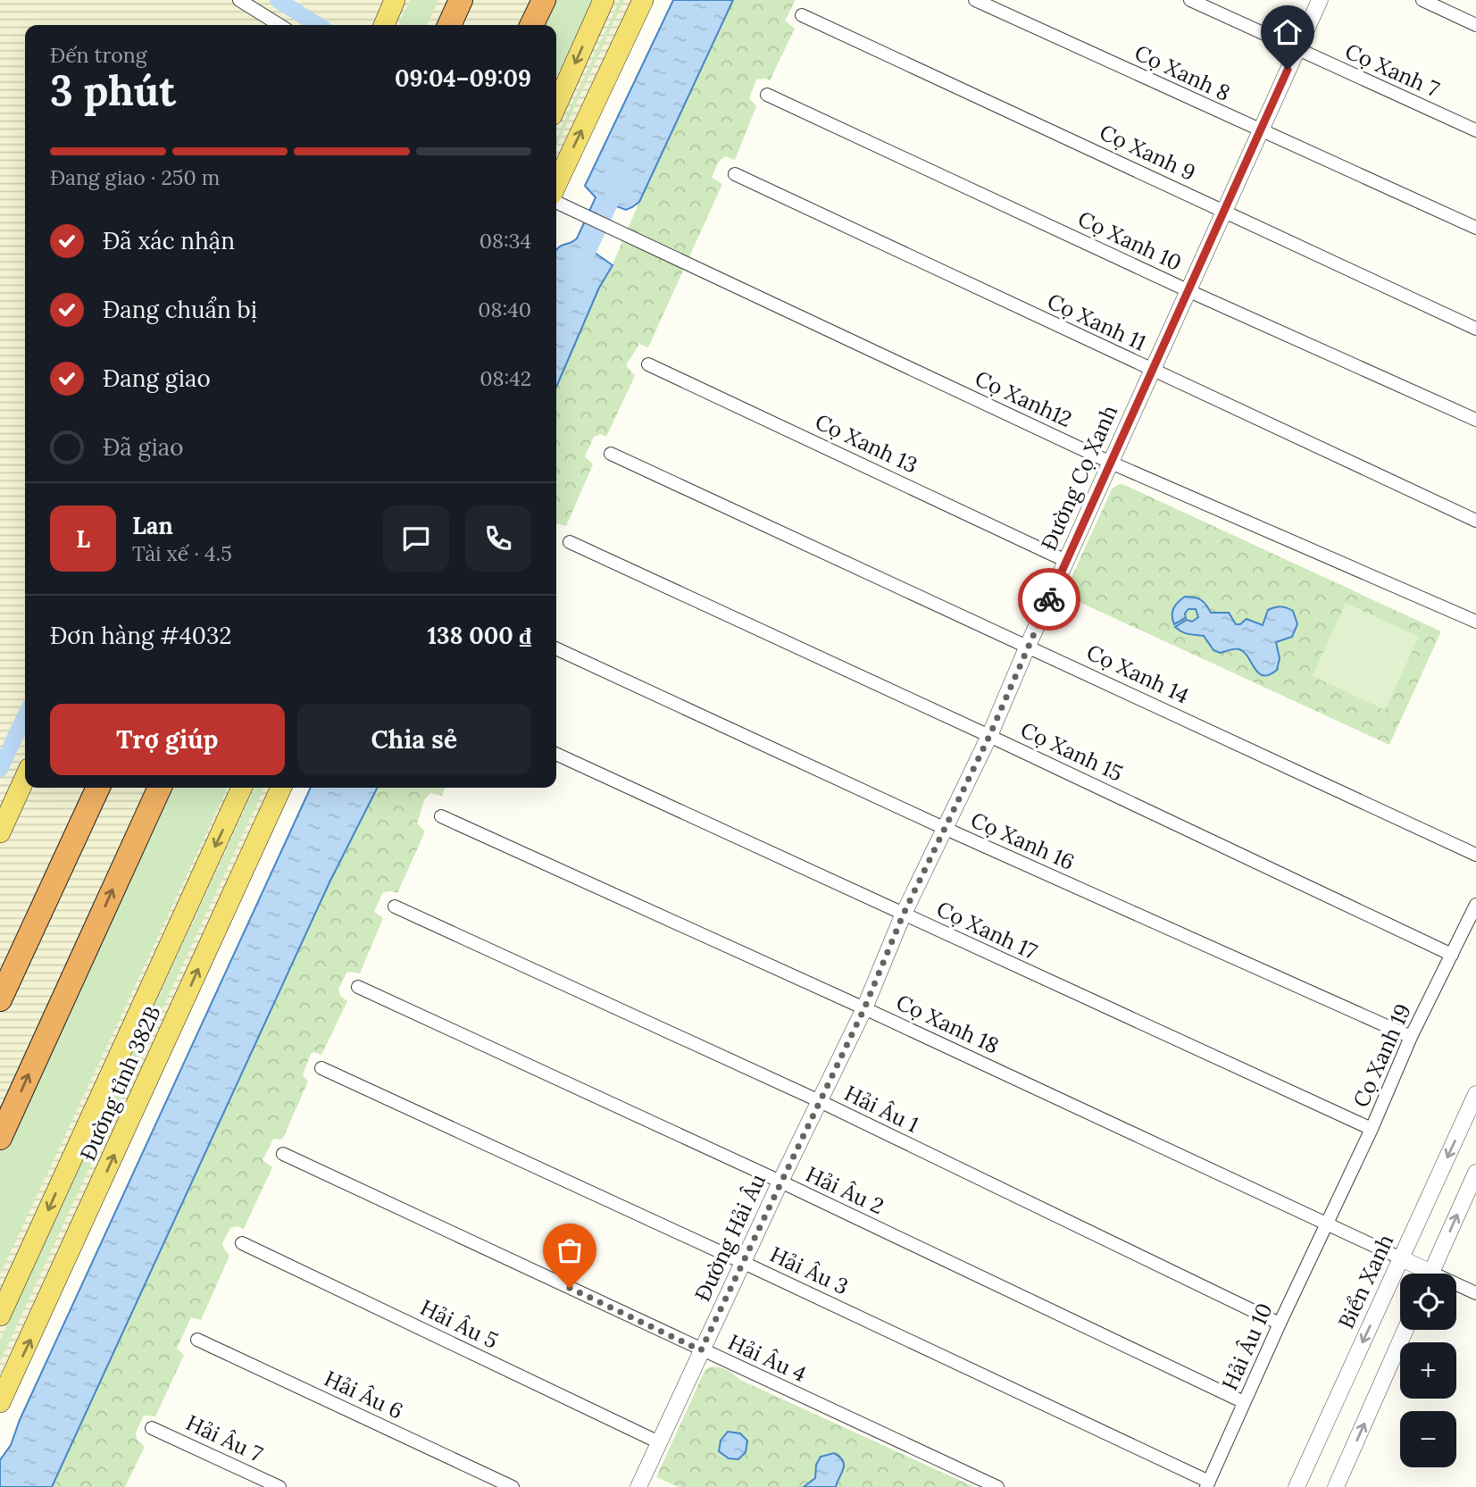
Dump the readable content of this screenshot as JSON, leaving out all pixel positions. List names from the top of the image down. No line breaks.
{"streets":{"main road":["Đường tỉnh 382B"],"street":["Cọ Xanh 7","Cọ Xanh 8","Cọ Xanh 9","Cọ Xanh 10","Cọ Xanh 11","Cọ Xanh12","Cọ Xanh 13","Đường Cọ Xanh","Cọ Xanh 14","Cọ Xanh 15","Cọ Xanh 16","Cọ Xanh 17","Cọ Xanh 18","Cọ Xanh 19","Hải Âu 1","Hải Âu 2","Đường Hải Âu","Hải Âu 3","Biển Xanh","Hải Âu 5","Hải Âu 10","Hải Âu 4","Hải Âu 6","Hải Âu 7"]},"crossings":[["Cọ Xanh 7","Đường Cọ Xanh"],["Cọ Xanh 8","Đường Cọ Xanh"],["Cọ Xanh 9","Đường Cọ Xanh"],["Cọ Xanh 10","Đường Cọ Xanh"],["Cọ Xanh 11","Đường Cọ Xanh"],["Cọ Xanh12","Đường Cọ Xanh"],["Cọ Xanh 13","Đường Cọ Xanh"],["Đường Cọ Xanh","Cọ Xanh 14"],["Đường Cọ Xanh","Cọ Xanh 15"],["Đường Cọ Xanh","Cọ Xanh 16"],["Đường Cọ Xanh","Cọ Xanh 17"],["Đường Cọ Xanh","Cọ Xanh 18"],["Đường Cọ Xanh","Đường Hải Âu"],["Cọ Xanh 15","Cọ Xanh 19"],["Cọ Xanh 16","Cọ Xanh 19"],["Cọ Xanh 17","Cọ Xanh 19"],["Cọ Xanh 18","Cọ Xanh 19"],["Cọ Xanh 18","Đường Hải Âu"],["Cọ Xanh 18","Biển Xanh"],["Cọ Xanh 18","Hải Âu 10"],["Cọ Xanh 19","Hải Âu 10"],["Hải Âu 1","Đường Hải Âu"],["Hải Âu 1","Hải Âu 10"],["Hải Âu 2","Đường Hải Âu"],["Hải Âu 2","Hải Âu 10"],["Đường Hải Âu","Hải Âu 3"],["Đường Hải Âu","Hải Âu 5"],["Đường Hải Âu","Hải Âu 4"],["Hải Âu 3","Hải Âu 10"]],"page":{"heading":["3 phút","Đến trong","09:04–09:09"],"panel":["Lan","Tài xế · 4.5","Đơn hàng #4032","138 000 ₫"],"bar":"Đang giao · 250 m","list":[["Đã xác nhận","08:34"],["Đang chuẩn bị","08:40"],["Đang giao","08:42"],"Đã giao"],"round":"L","buttons":["Trợ giúp","Chia sẻ"],"map_buttons":["+","−"]}}
